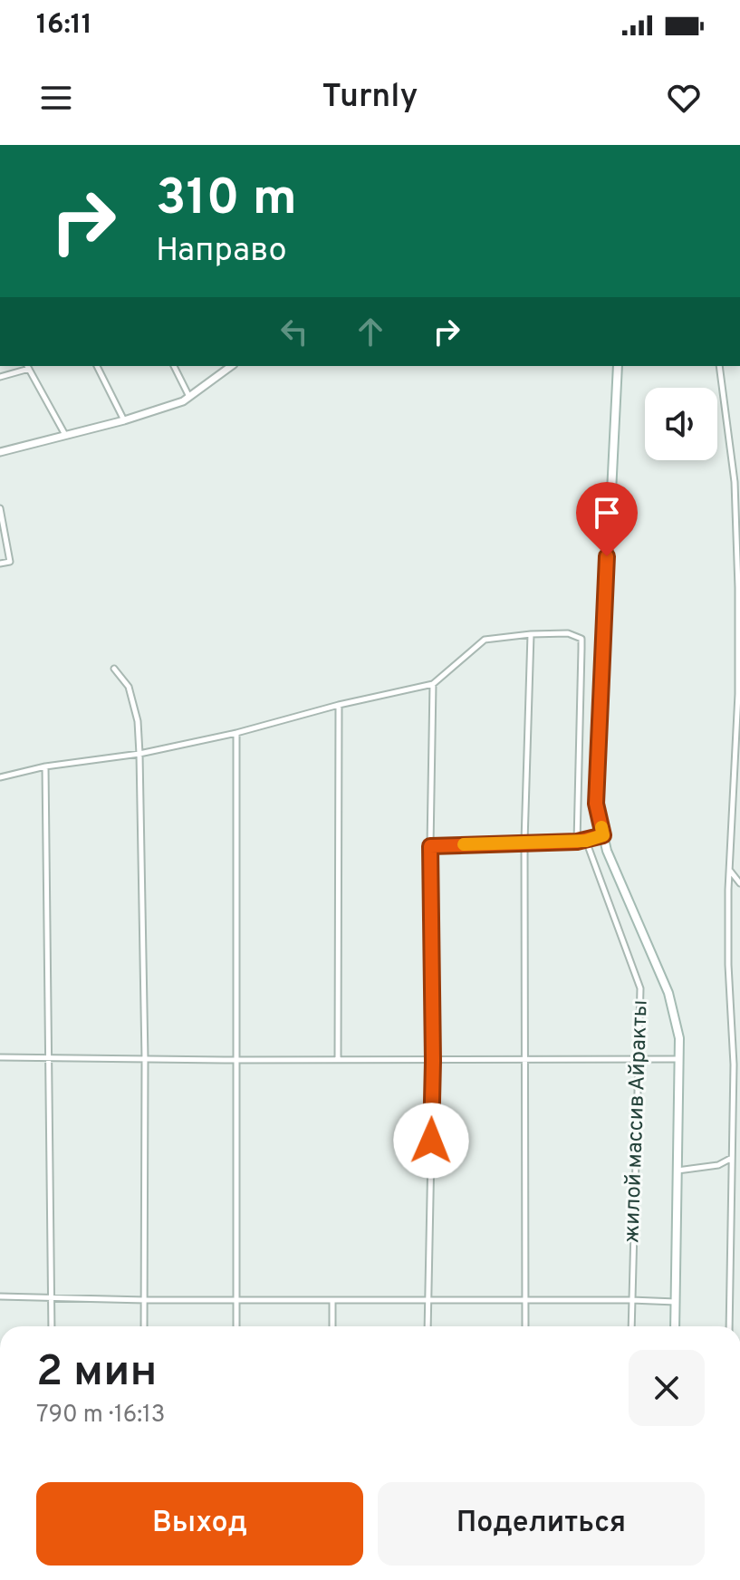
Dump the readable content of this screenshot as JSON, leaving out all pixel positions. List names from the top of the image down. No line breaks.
{"streets":{"street":["жилой массив Айракты"]},"page":{"status":"16:11","header":"Turnly","turn":["310 m","Направо"],"heading":["2 мин","790 m · 16:13"],"buttons":["Выход","Поделиться"]}}
